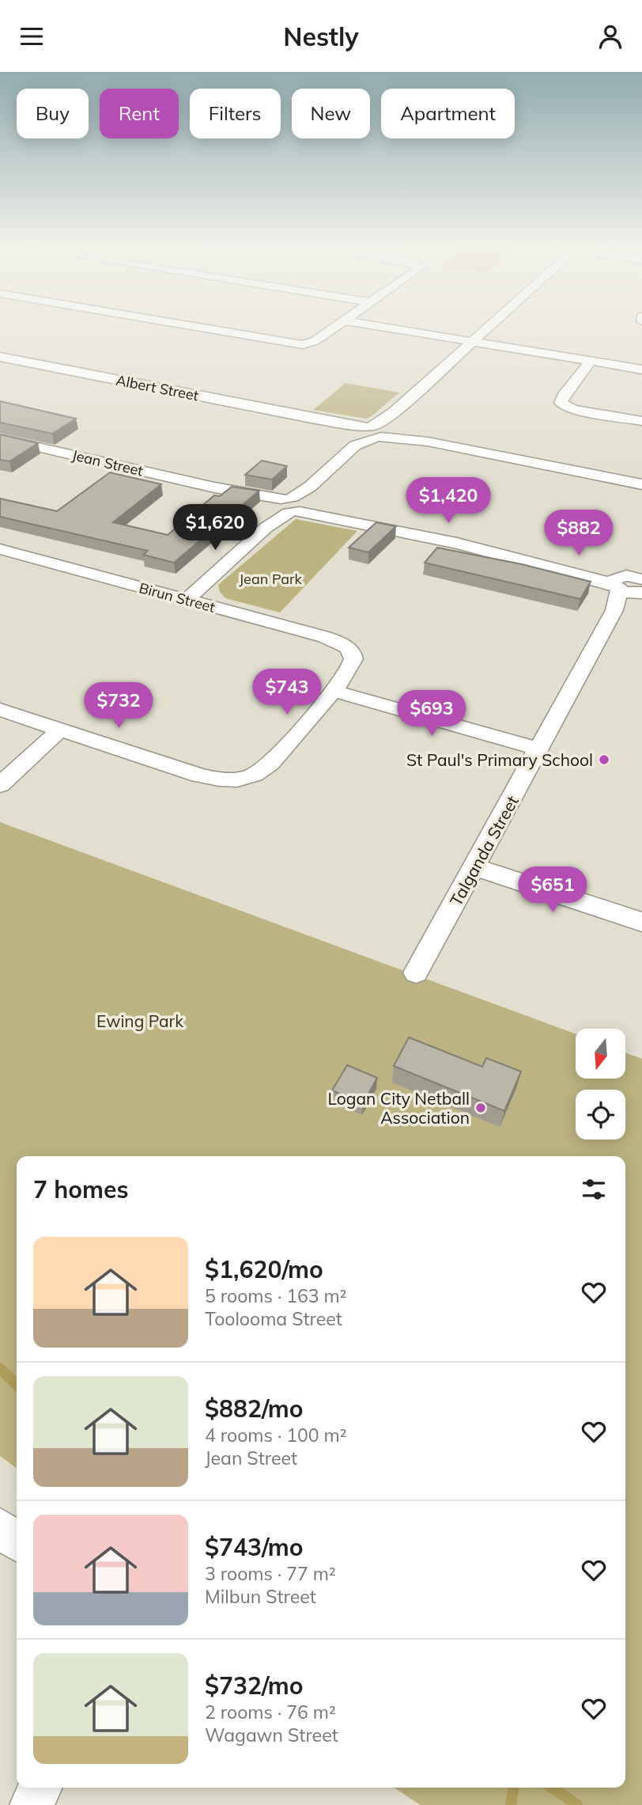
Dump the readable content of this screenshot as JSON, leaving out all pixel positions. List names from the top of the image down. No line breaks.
{"streets":{"street":["Albert Street","Jean Street","Birun Street","Talganda Street"]},"crossings":[["Jean Street","Talganda Street"]],"parks":["Jean Park","Ewing Park"],"places":["St Paul's Primary School","Logan City Netball Association"],"north":"bottom","page":{"header":"Nestly","chip":["Buy","Rent","Filters","New","Apartment"],"price":["$1,420","$1,620","$882","$743","$732","$693","$651"],"heading":"7 homes","list":[{"name":"$1,620/mo","note":"5 rooms · 163 m² · Toolooma Street"},{"name":"$882/mo","note":"4 rooms · 100 m² · Jean Street"},{"name":"$743/mo","note":"3 rooms · 77 m² · Milbun Street"},{"name":"$732/mo","note":"2 rooms · 76 m² · Wagawn Street"}]}}
